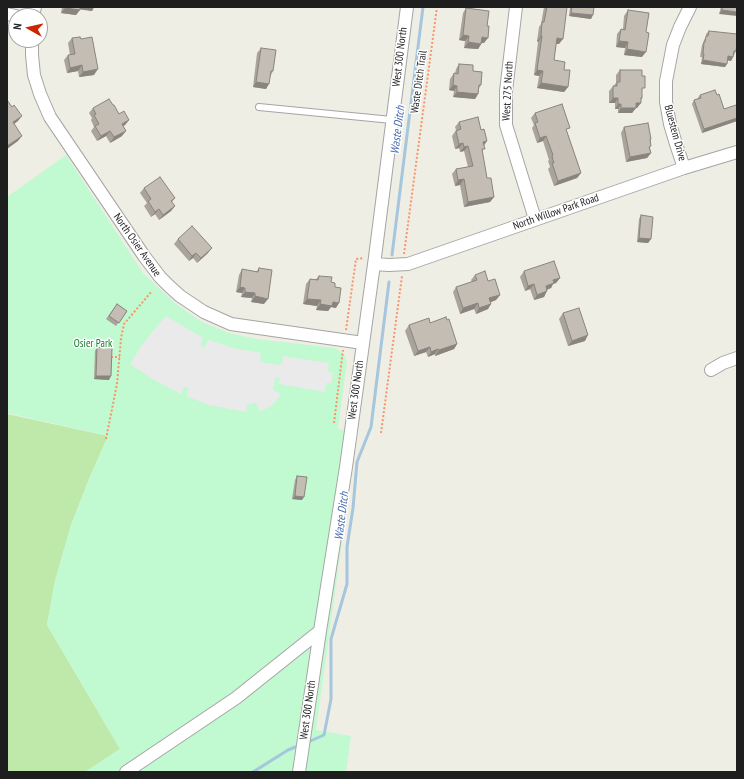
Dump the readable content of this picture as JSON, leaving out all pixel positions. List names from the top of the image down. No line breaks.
{"streets":{"street":["West 300 North","West 275 North","Bluestem Drive","North Willow Park Road","North Osier Avenue"],"path":["Waste Ditch Trail"]},"crossings":[["West 300 North","North Willow Park Road"],["West 300 North","North Osier Avenue"],["West 275 North","North Willow Park Road"],["Bluestem Drive","North Willow Park Road"]],"water":["Waste Ditch"],"parks":["Osier Park"],"north":"left"}
